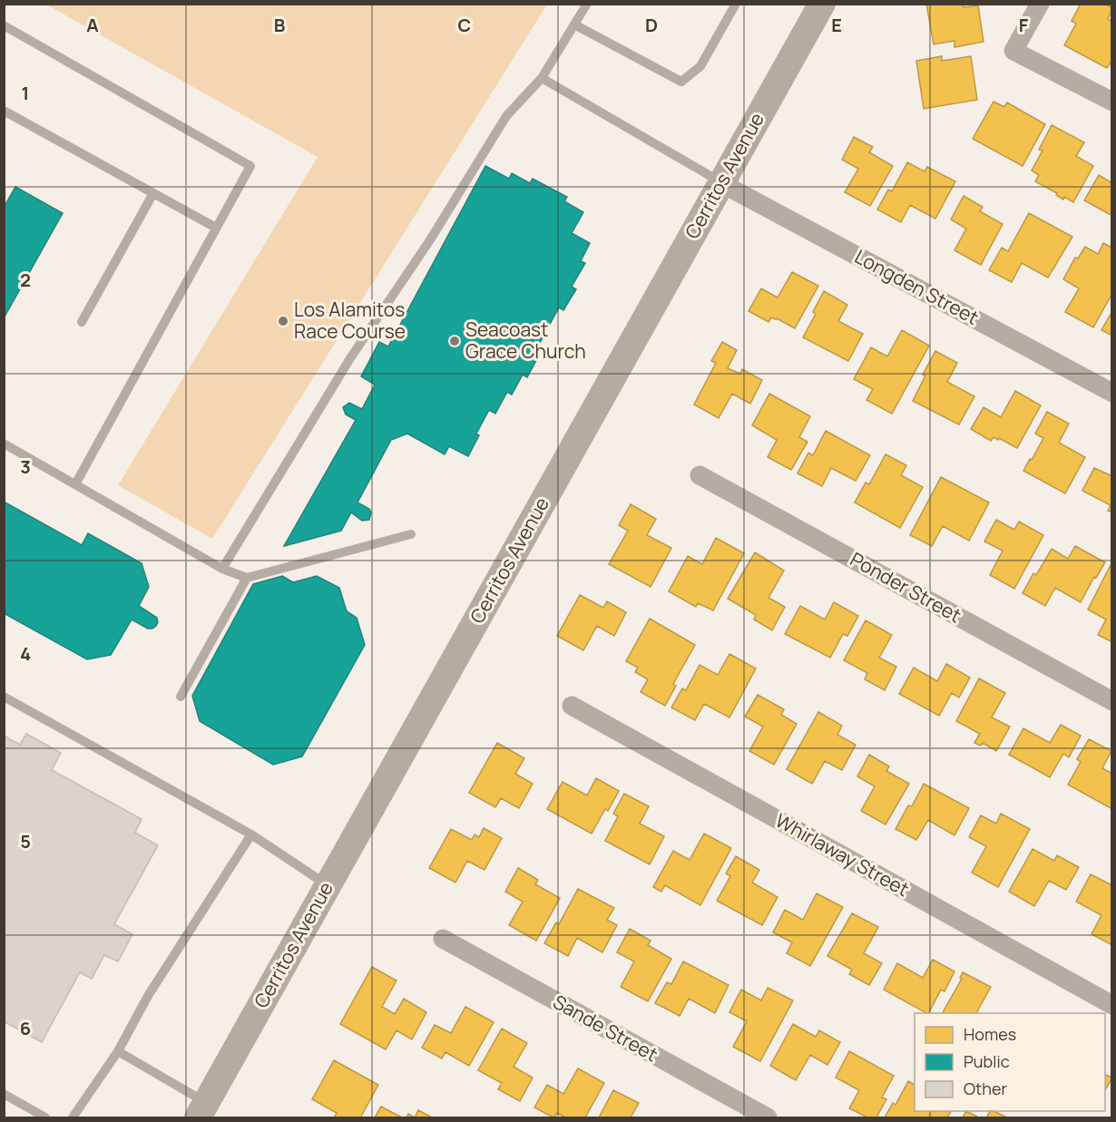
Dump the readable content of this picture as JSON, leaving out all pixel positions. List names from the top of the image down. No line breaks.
{"streets":{"main road":["Cerritos Avenue"],"street":["Longden Street","Ponder Street","Whirlaway Street","Sande Street"]},"crossings":[["Cerritos Avenue","Longden Street"]],"places":["Los Alamitos Race Course","Seacoast Grace Church"],"legend":["Homes","Public","Other"],"grid":{"columns":["A","B","C","D","E","F"],"rows":["1","2","3","4","5","6"]}}
